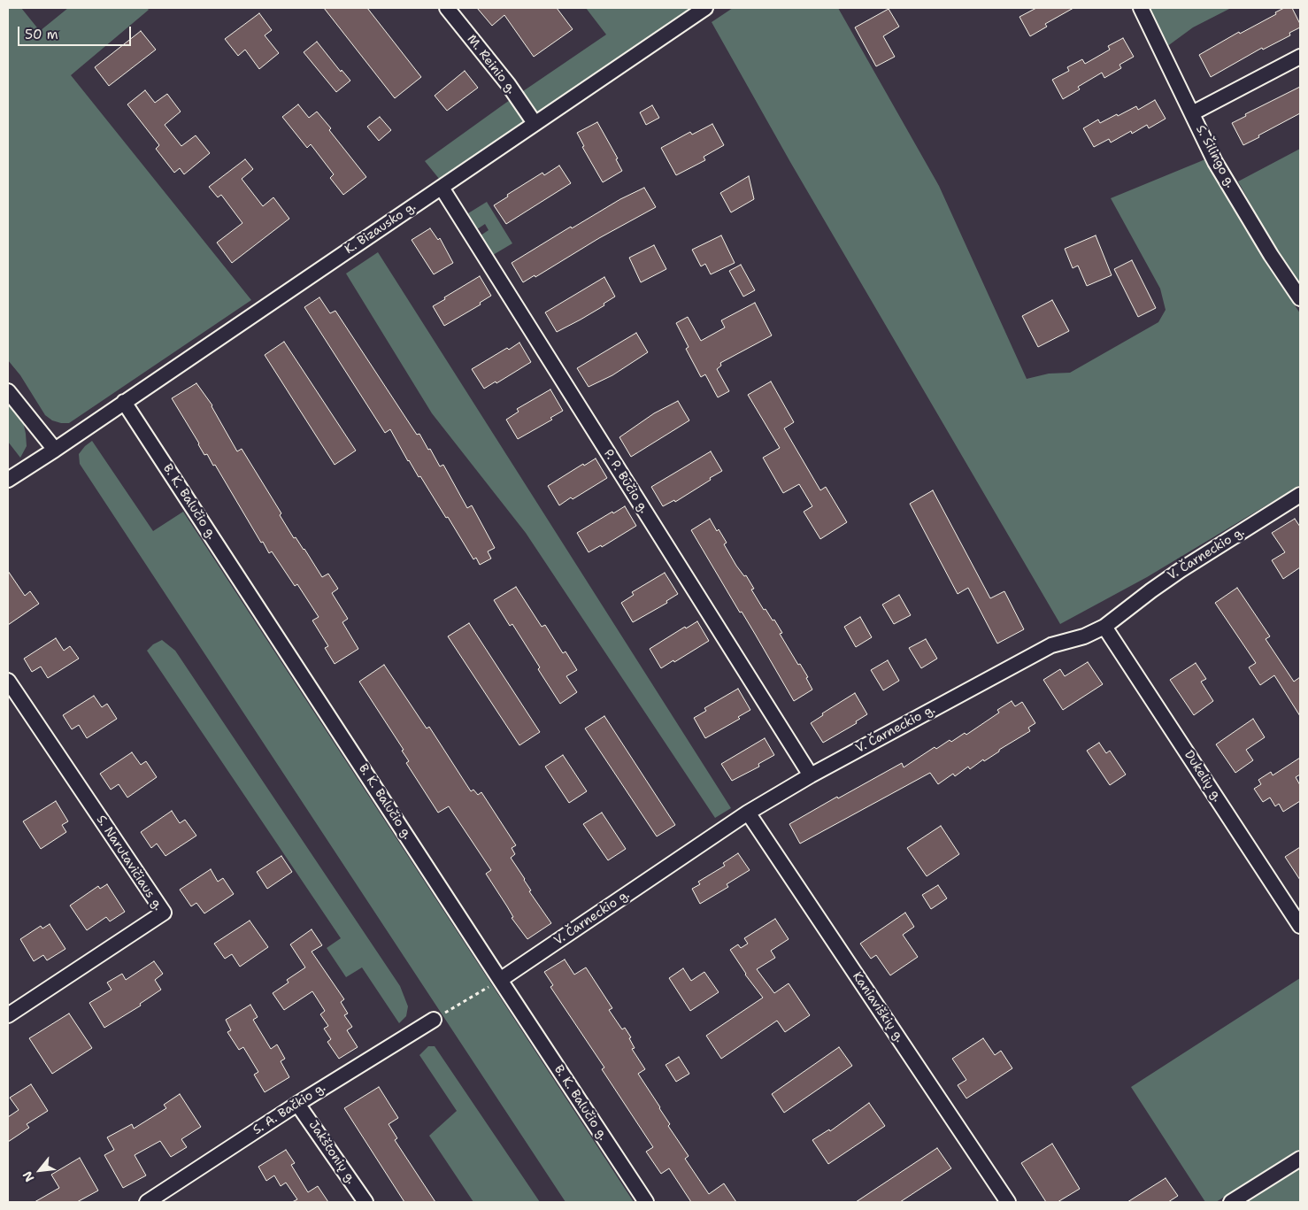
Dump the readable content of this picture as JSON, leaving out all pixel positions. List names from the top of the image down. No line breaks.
{"streets":{"street":["M. Reinio g.","S. Šilingo g.","K. Bizausko g.","P. P. Būčio g.","B. K. Balučio g.","V. Čarneckio g.","Dukelių g.","S. Narutavičiaus g.","Kaniaviškių g.","S. A. Bačkio g.","Jakštonių g."]},"crossings":[["M. Reinio g.","K. Bizausko g."],["K. Bizausko g.","P. P. Būčio g."],["K. Bizausko g.","B. K. Balučio g."],["P. P. Būčio g.","V. Čarneckio g."],["B. K. Balučio g.","V. Čarneckio g."],["V. Čarneckio g.","Dukelių g."],["V. Čarneckio g.","Kaniaviškių g."],["S. A. Bačkio g.","Jakštonių g."]],"scale_bar":"50 m","north":"bottom left"}
